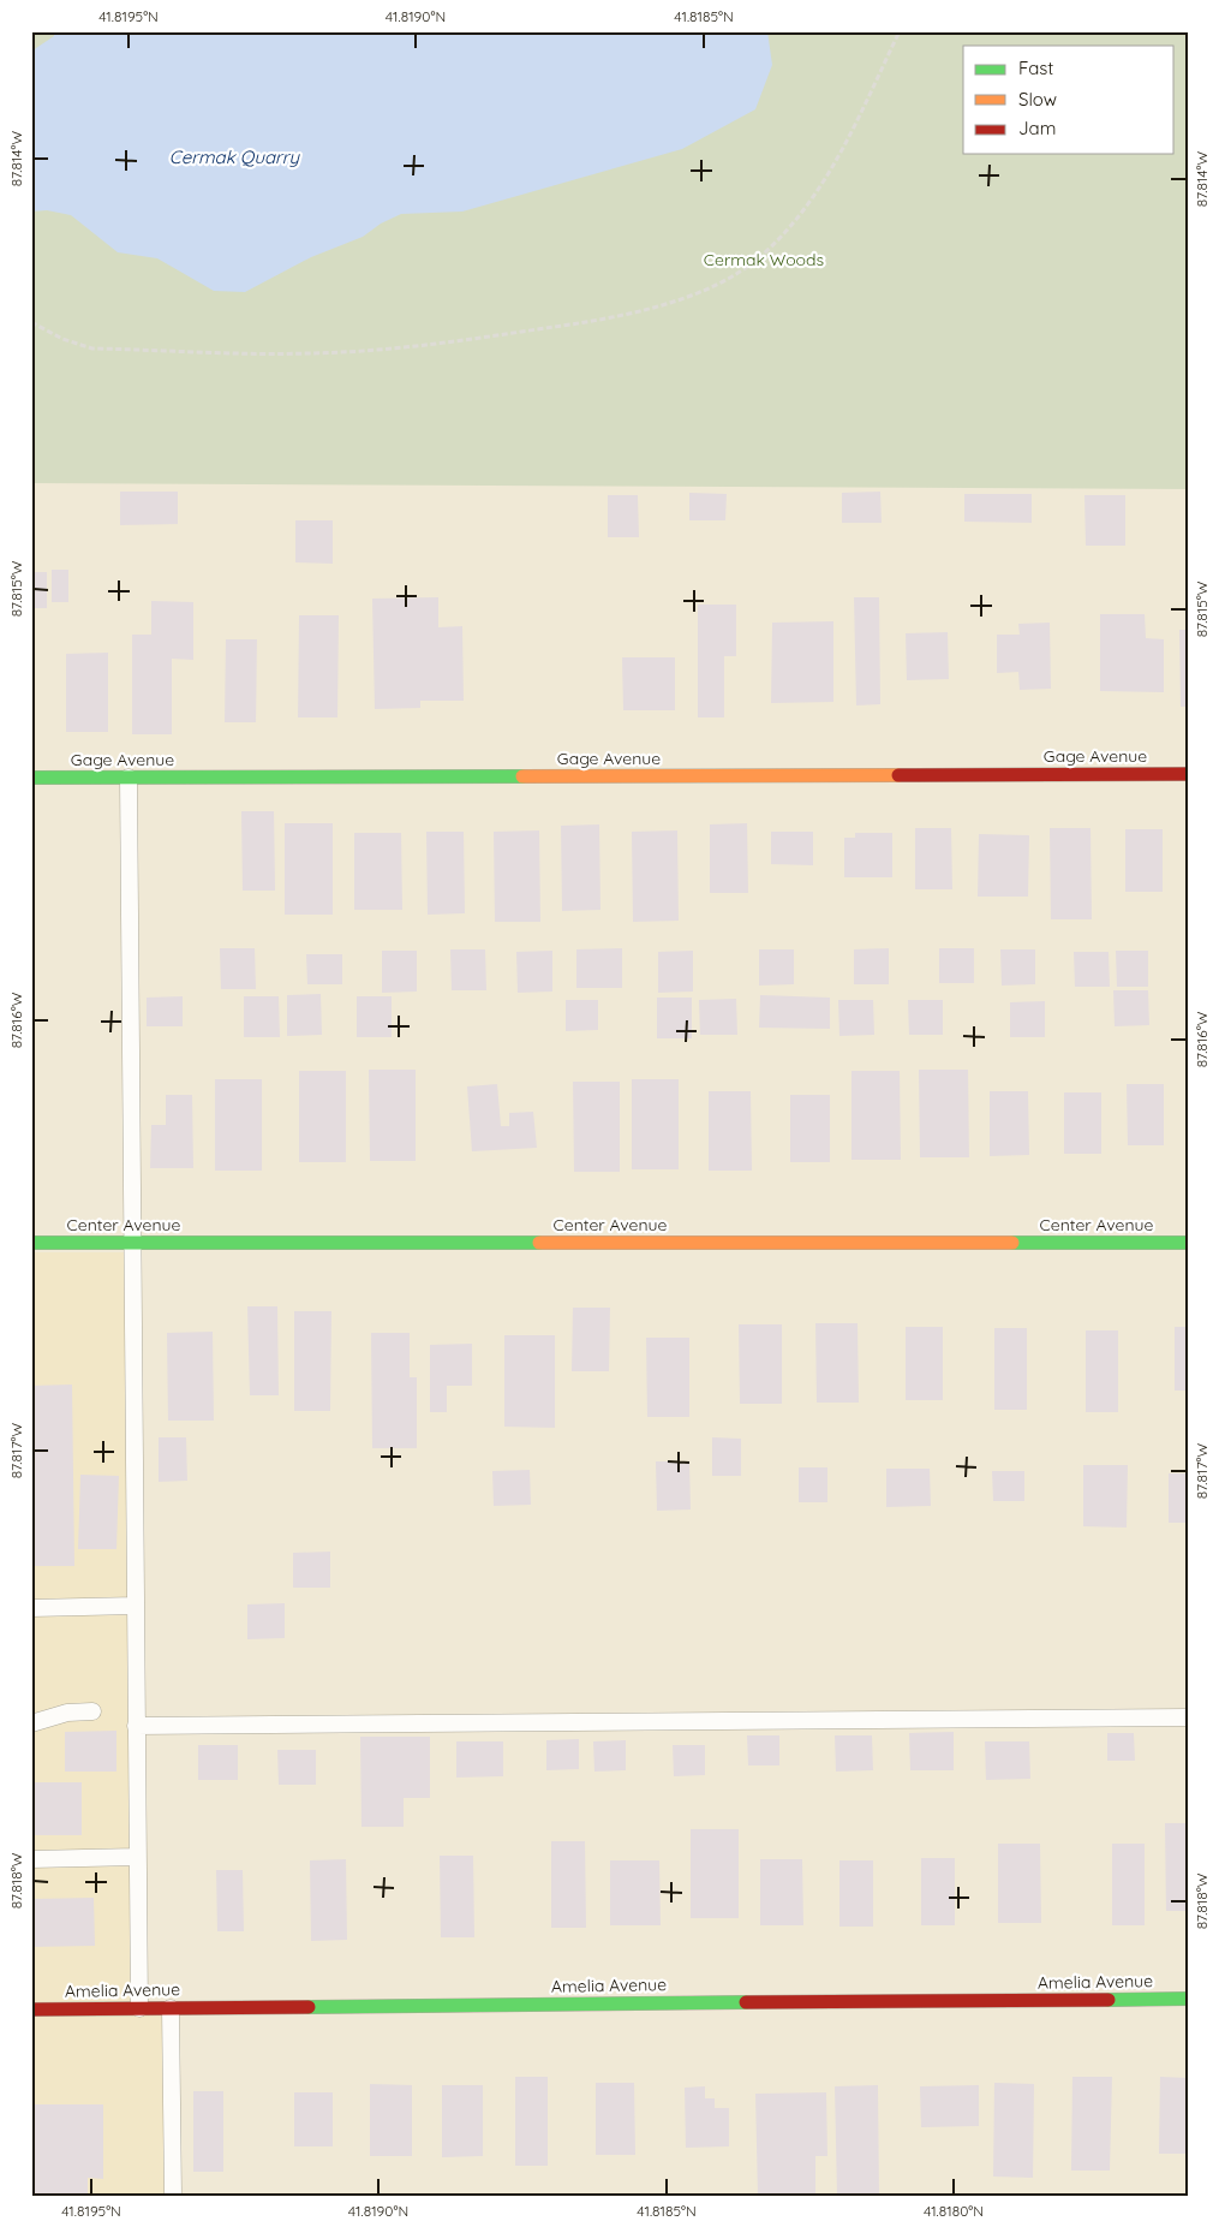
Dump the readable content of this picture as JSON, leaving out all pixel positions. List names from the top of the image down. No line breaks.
{"streets":{"street":["Gage Avenue","Center Avenue","Amelia Avenue"]},"water":["Cermak Quarry"],"parks":["Cermak Woods"],"legend":["Fast","Slow","Jam"],"coordinates":["41.8195°N","41.8190°N","41.8185°N","87.814°W","87.815°W","87.816°W","87.817°W","87.818°W","41.8180°N"]}
